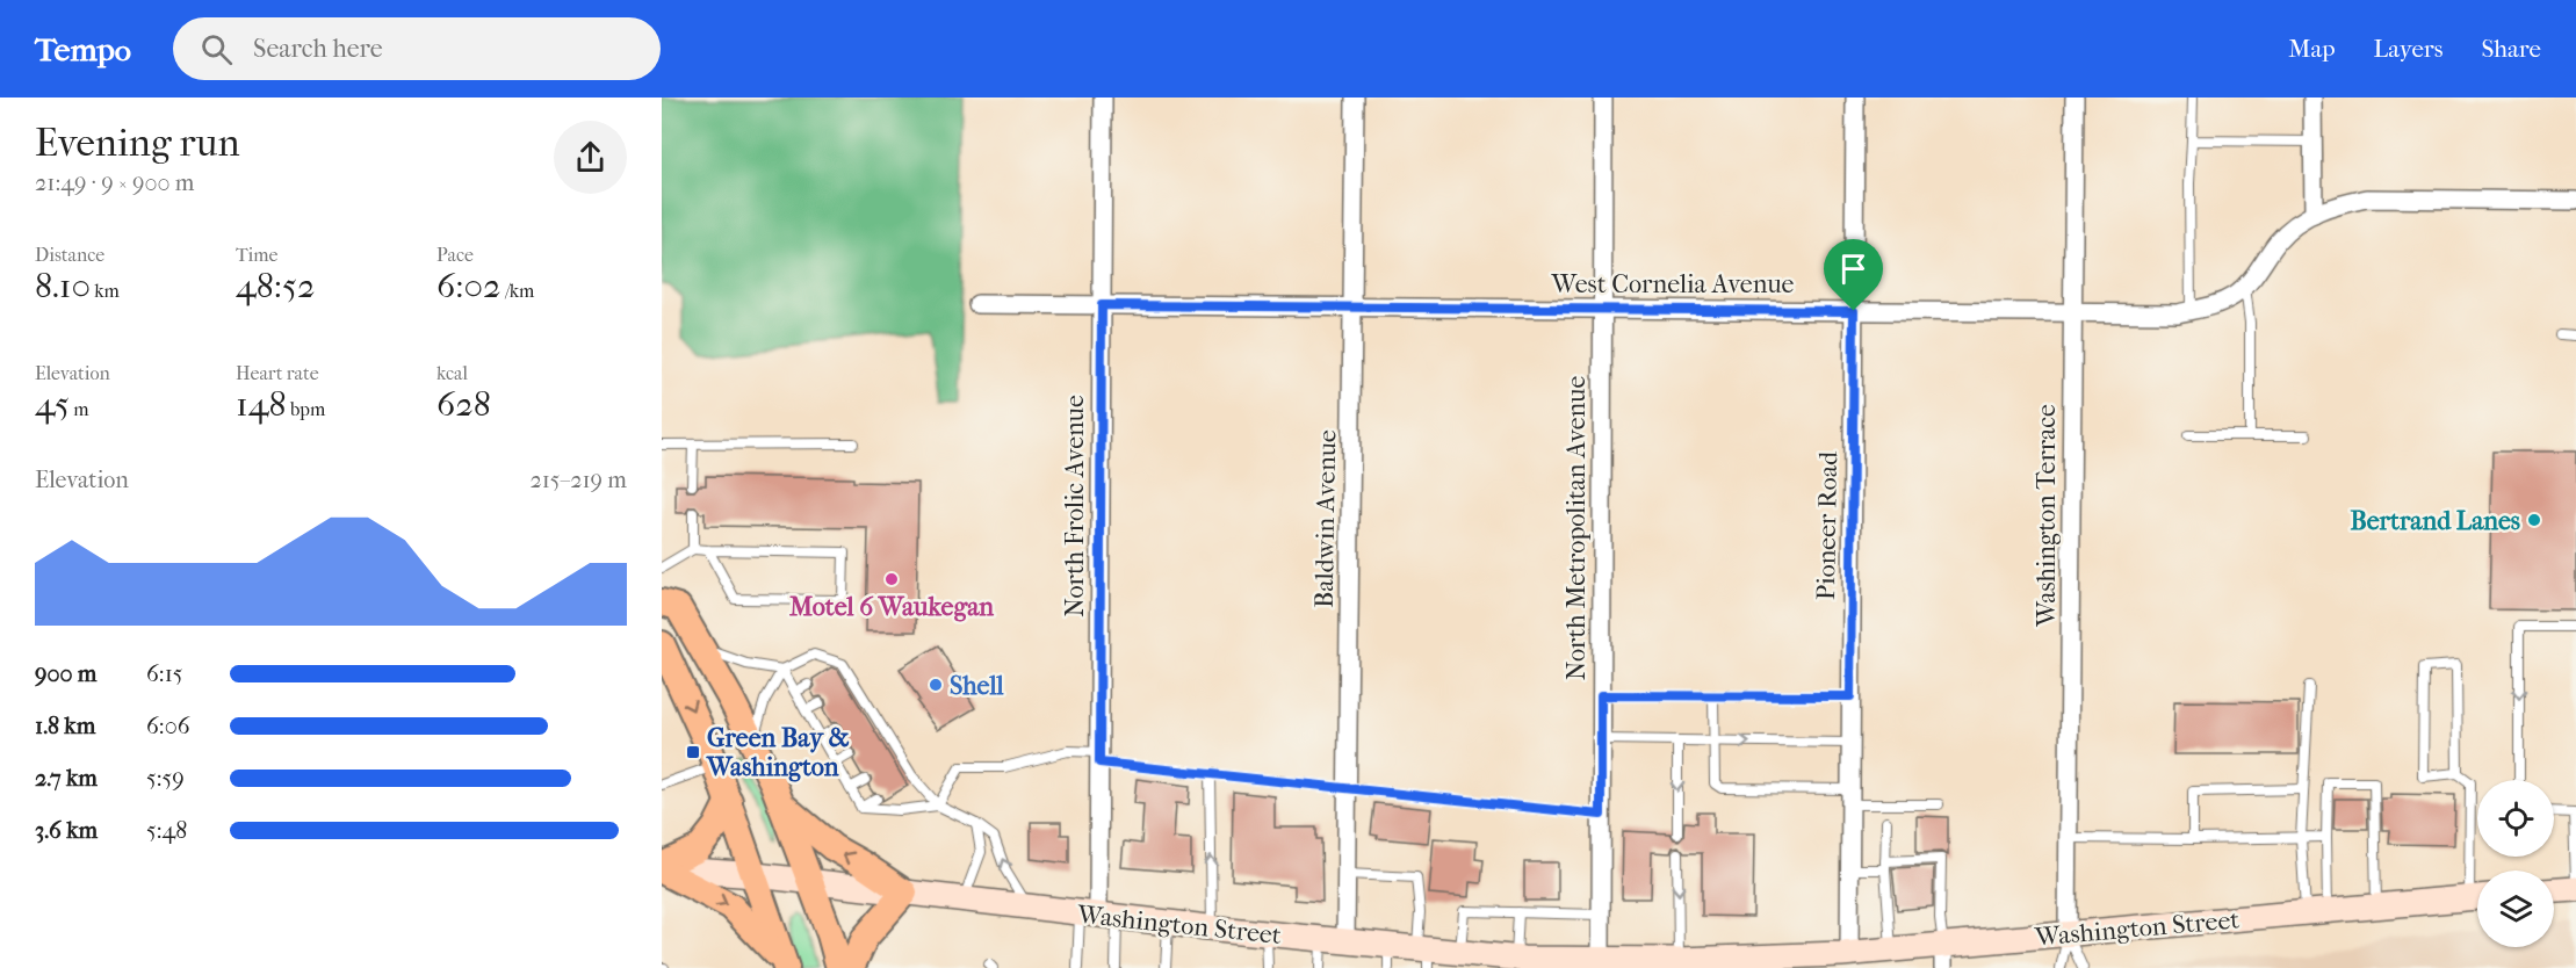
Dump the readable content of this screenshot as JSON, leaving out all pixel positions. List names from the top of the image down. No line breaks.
{"streets":{"main road":["Washington Street"],"street":["West Cornelia Avenue","North Frolic Avenue","Washington Terrace","Baldwin Avenue","Pioneer Road","North Metropolitan Avenue"]},"crossings":[["West Cornelia Avenue","North Frolic Avenue"],["West Cornelia Avenue","Washington Terrace"],["West Cornelia Avenue","Baldwin Avenue"],["West Cornelia Avenue","Pioneer Road"],["West Cornelia Avenue","North Metropolitan Avenue"],["North Frolic Avenue","Washington Street"],["Washington Terrace","Washington Street"],["Baldwin Avenue","Washington Street"],["Pioneer Road","Washington Street"],["North Metropolitan Avenue","Washington Street"]],"places":{"other":["Bertrand Lanes","Motel 6 Waukegan","Shell"],"transit":["Green Bay & Washington"]},"page":{"header":"Tempo","search":"Search here","nav":["Map","Layers","Share"],"heading":["Evening run","21:49 · 9 × 900 m"],"stats":[["Distance","8.10 km"],["Time","48:52"],["Pace","6:02 /km"],["Elevation","45 m"],["Heart rate","148 bpm"],["kcal","628"]],"chart":["Elevation","215–219 m"],"list":[{"name":"900 m","note":"6:15"},{"name":"1.8 km","note":"6:06"},{"name":"2.7 km","note":"5:59"},{"name":"3.6 km","note":"5:48"}]}}
